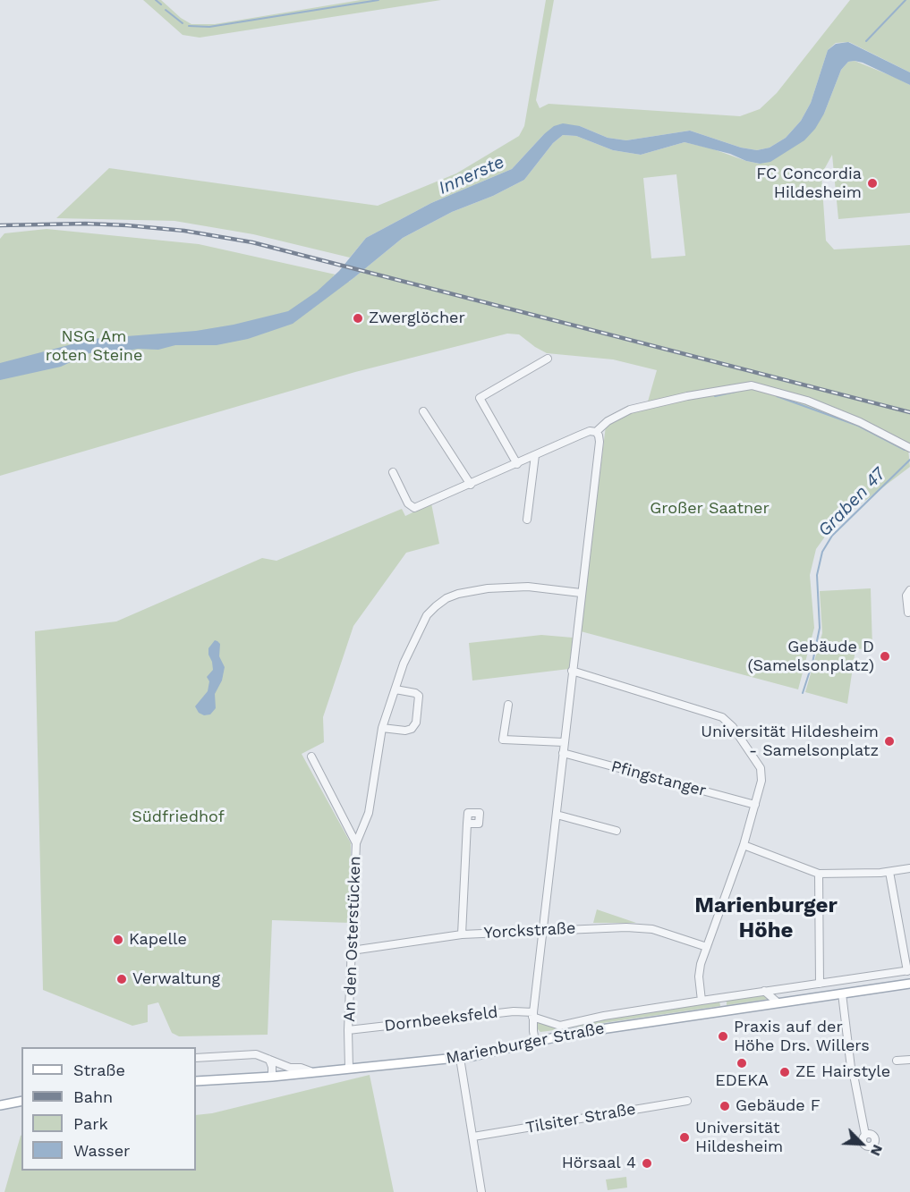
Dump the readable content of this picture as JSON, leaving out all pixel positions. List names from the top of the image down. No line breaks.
{"streets":{"main road":["Marienburger Straße"],"street":["Pfingstanger","Yorckstraße","An den Osterstücken","Dornbeeksfeld","Tilsiter Straße"]},"crossings":[["Yorckstraße","An den Osterstücken"],["An den Osterstücken","Dornbeeksfeld"],["An den Osterstücken","Marienburger Straße"],["Dornbeeksfeld","Marienburger Straße"]],"districts":["Marienburger Höhe"],"water":["Innerste","Graben 47"],"parks":["NSG Am roten Steine","Großer Saatner","Südfriedhof"],"places":["FC Concordia Hildesheim","Zwerglöcher","Gebäude D (Samelsonplatz)","Universität Hildesheim - Samelsonplatz","Kapelle","Verwaltung","Praxis auf der Höhe Drs. Willers","EDEKA","ZE Hairstyle","Gebäude F","Universität Hildesheim","Hörsaal 4"],"legend":["Straße","Bahn","Park","Wasser"],"north":"bottom right"}
